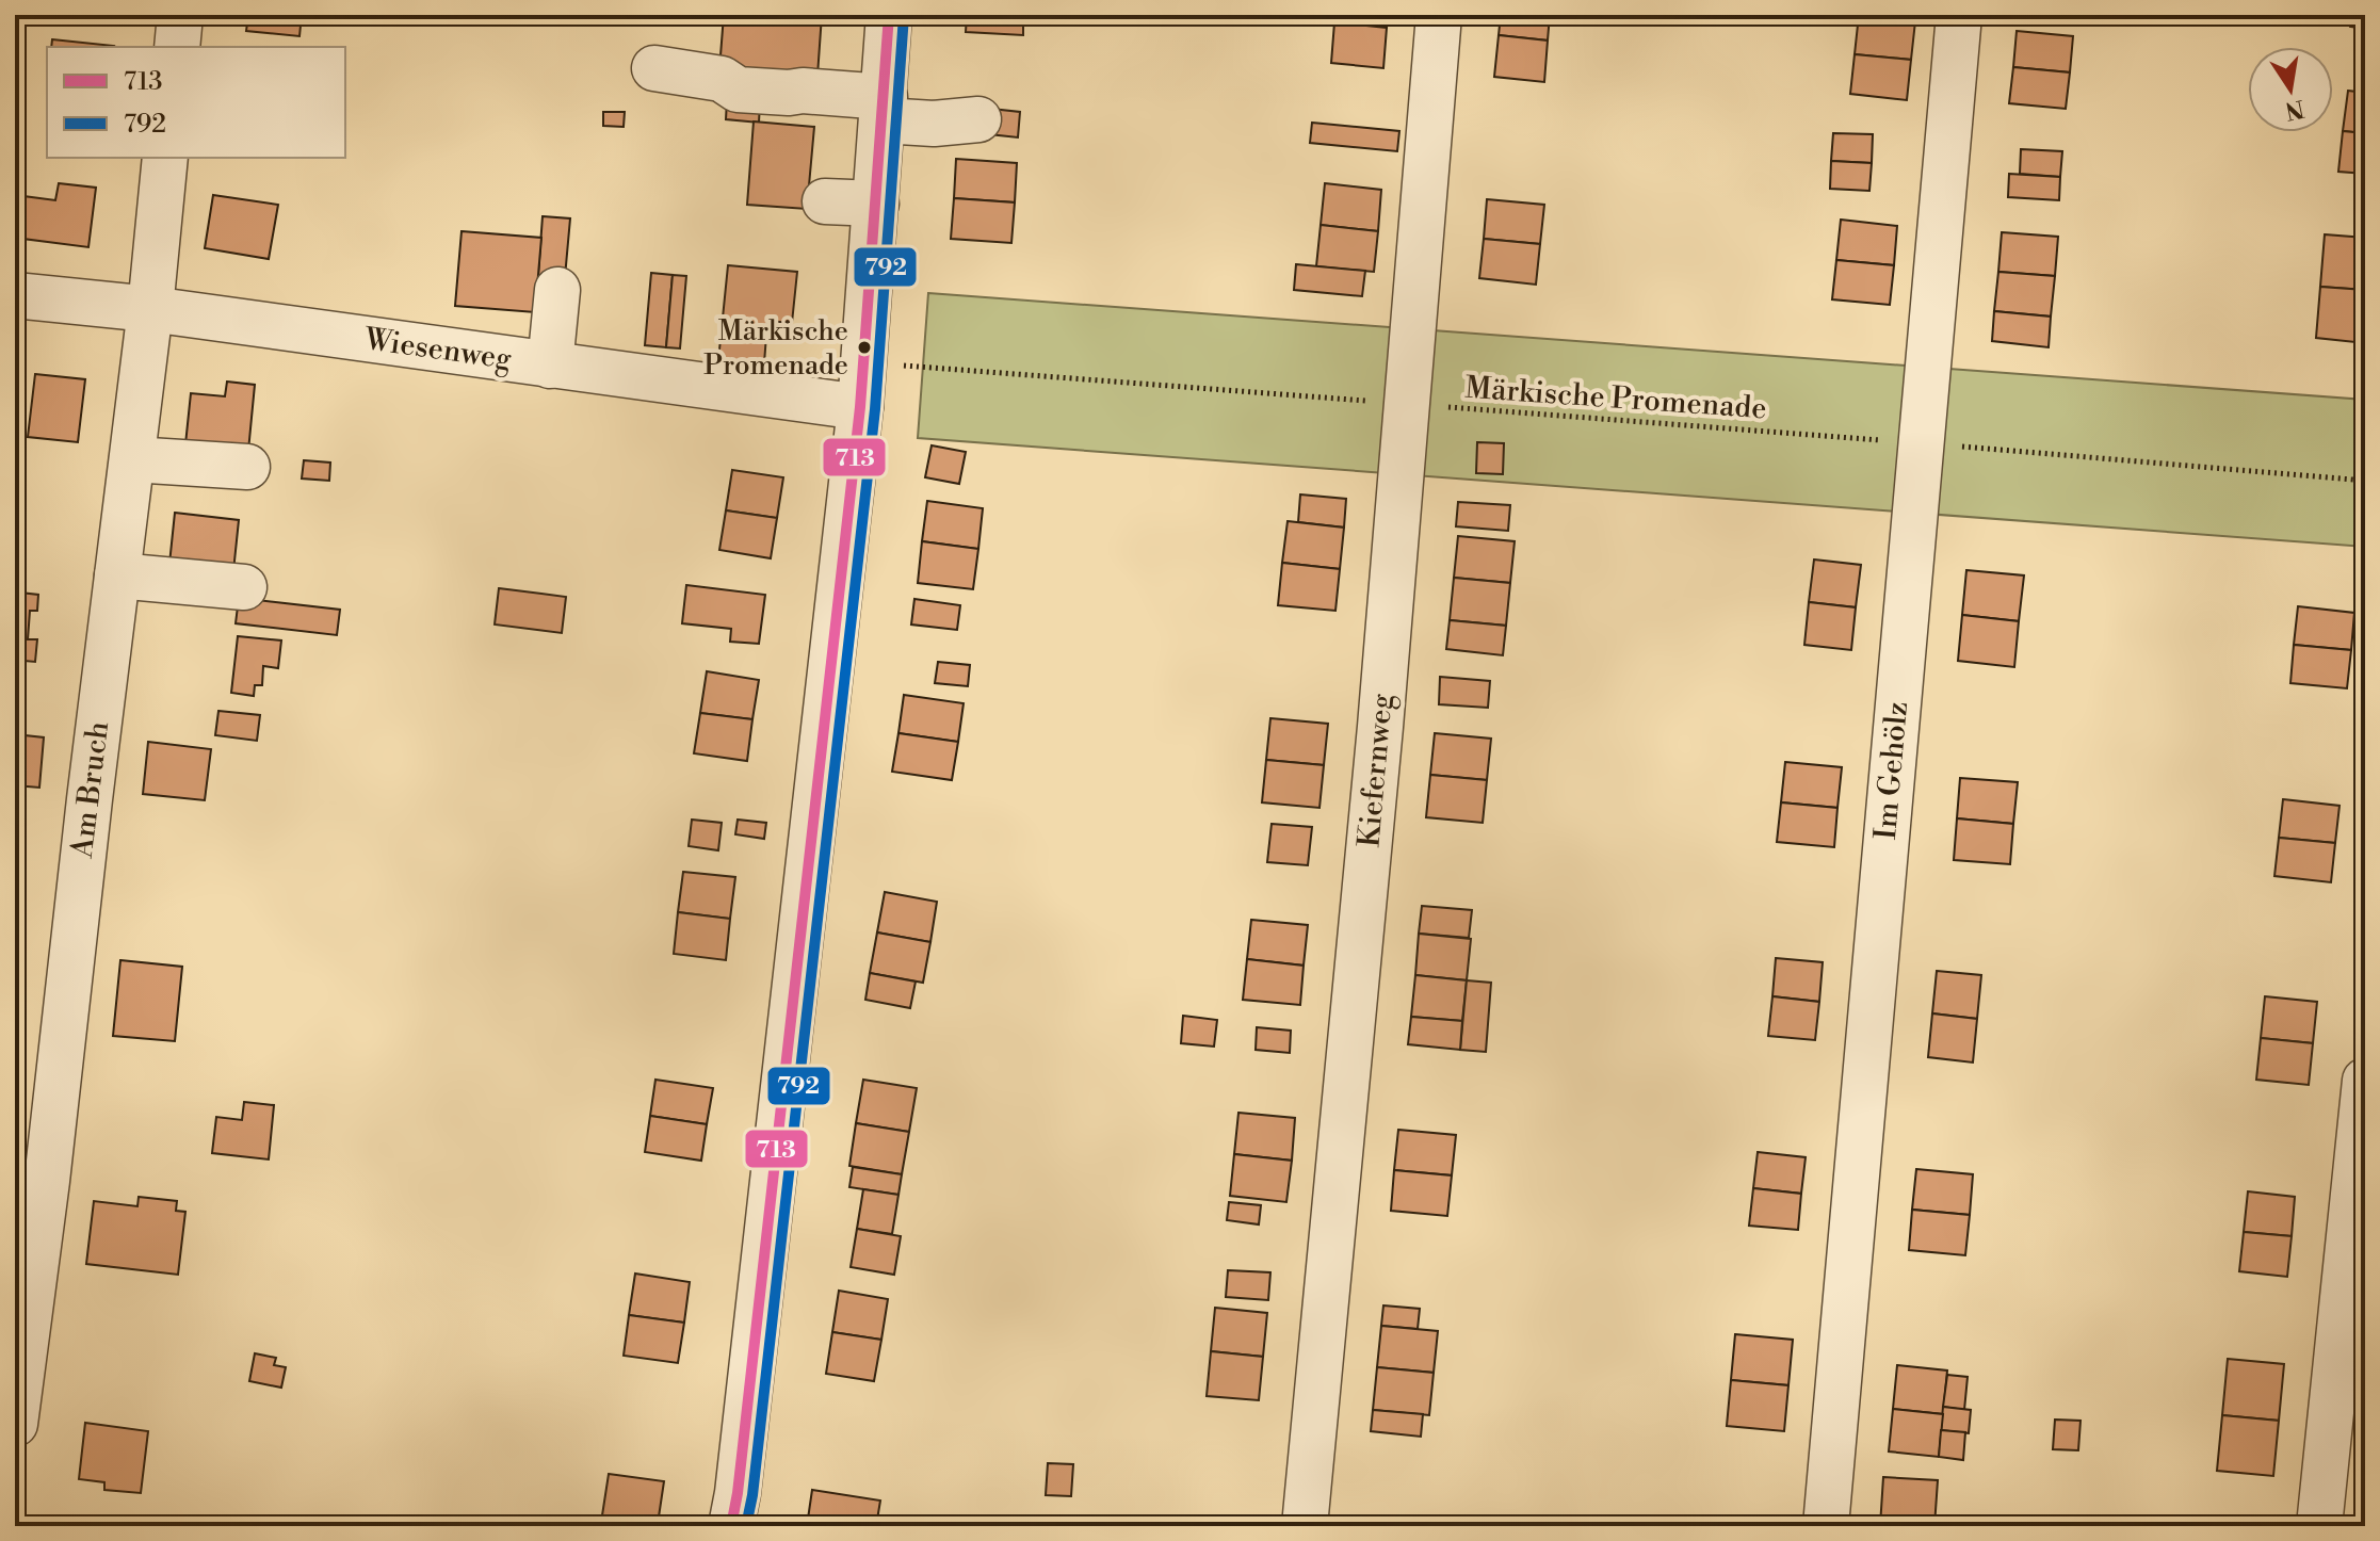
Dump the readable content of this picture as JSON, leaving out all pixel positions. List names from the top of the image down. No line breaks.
{"streets":{"street":["Wiesenweg","Kiefernweg","Im Gehölz","Am Bruch"],"path":["Märkische Promenade"]},"crossings":[["Wiesenweg","Am Bruch"],["Märkische Promenade","Kiefernweg"],["Märkische Promenade","Im Gehölz"]],"places":["Märkische Promenade"],"lines":["transit line 713","transit line 792"],"legend":["713","792"],"north":"bottom"}
